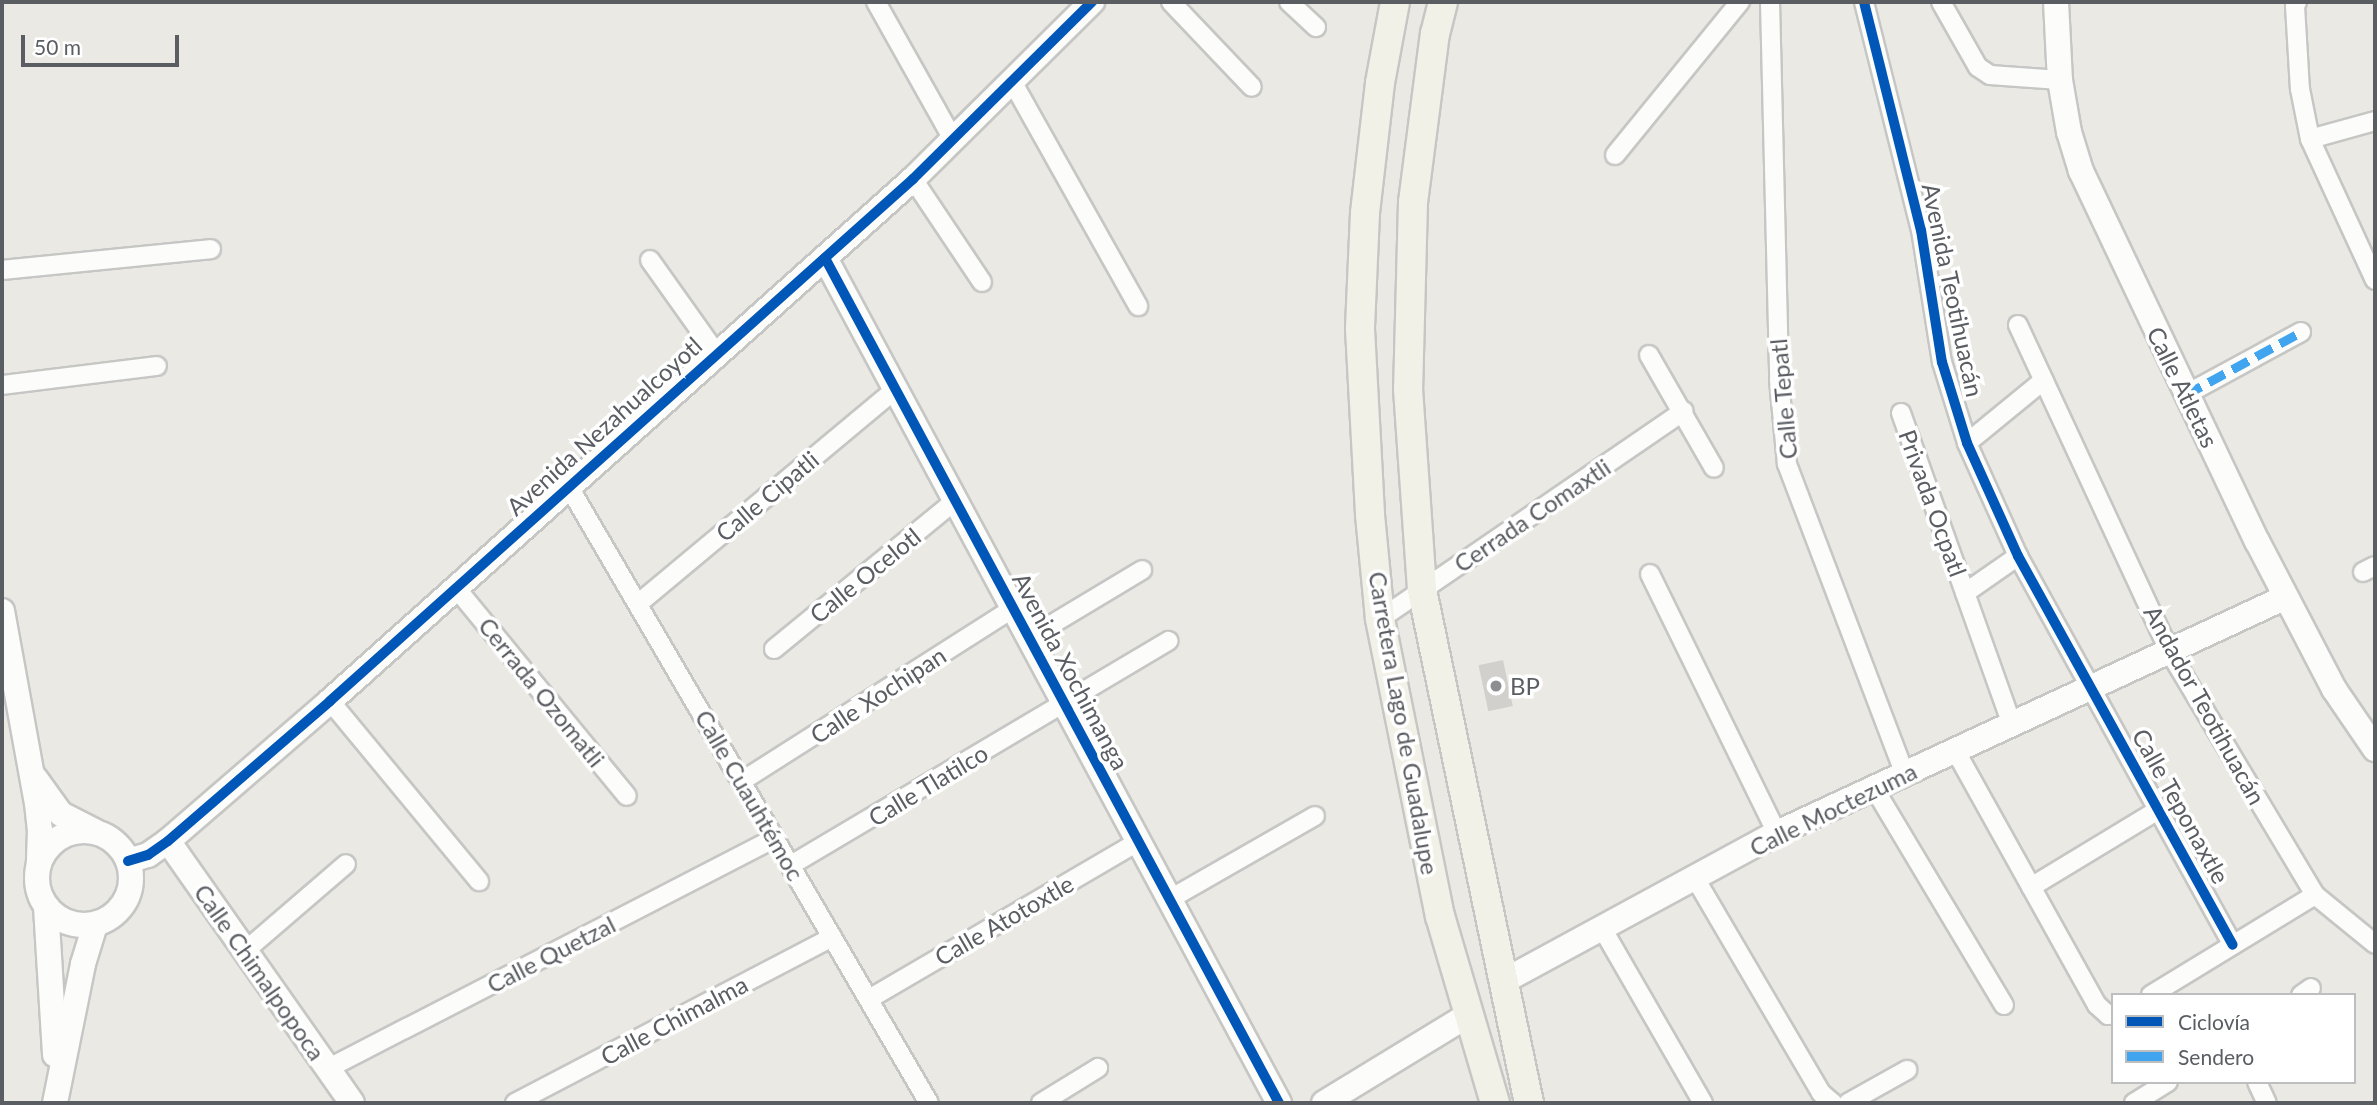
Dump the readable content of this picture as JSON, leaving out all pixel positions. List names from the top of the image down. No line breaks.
{"streets":{"main road":["Carretera Lago de Guadalupe"],"street":["Avenida Teotihuacán","Calle Atletas","Calle Tepatl","Avenida Nezahualcoyotl","Calle Cipatli","Privada Ocpatl","Cerrada Comaxtli","Calle Ocelotl","Avenida Xochimanga","Cerrada Ozomatli","Calle Xochipan","Andador Teotihuacán","Calle Tlatilco","Calle Cuauhtémoc","Calle Teponaxtle","Calle Moctezuma","Calle Atotoxtle","Calle Quetzal","Calle Chimalpopoca","Calle Chimalma"]},"crossings":[["Avenida Teotihuacán","Privada Ocpatl"],["Avenida Teotihuacán","Calle Teponaxtle"],["Avenida Teotihuacán","Calle Moctezuma"],["Calle Tepatl","Calle Moctezuma"],["Avenida Nezahualcoyotl","Avenida Xochimanga"],["Avenida Nezahualcoyotl","Cerrada Ozomatli"],["Avenida Nezahualcoyotl","Calle Cuauhtémoc"],["Avenida Nezahualcoyotl","Calle Chimalpopoca"],["Calle Cipatli","Avenida Xochimanga"],["Calle Cipatli","Calle Cuauhtémoc"],["Privada Ocpatl","Calle Moctezuma"],["Cerrada Comaxtli","Carretera Lago de Guadalupe"],["Calle Ocelotl","Avenida Xochimanga"],["Avenida Xochimanga","Calle Xochipan"],["Avenida Xochimanga","Calle Tlatilco"],["Avenida Xochimanga","Calle Atotoxtle"],["Calle Xochipan","Calle Cuauhtémoc"],["Andador Teotihuacán","Calle Moctezuma"],["Carretera Lago de Guadalupe","Calle Moctezuma"],["Calle Tlatilco","Calle Cuauhtémoc"],["Calle Cuauhtémoc","Calle Atotoxtle"],["Calle Cuauhtémoc","Calle Quetzal"],["Calle Cuauhtémoc","Calle Chimalma"],["Calle Teponaxtle","Calle Moctezuma"],["Calle Quetzal","Calle Chimalpopoca"]],"places":["BP"],"legend":["Ciclovía","Sendero"],"scale_bar":"50 m"}
